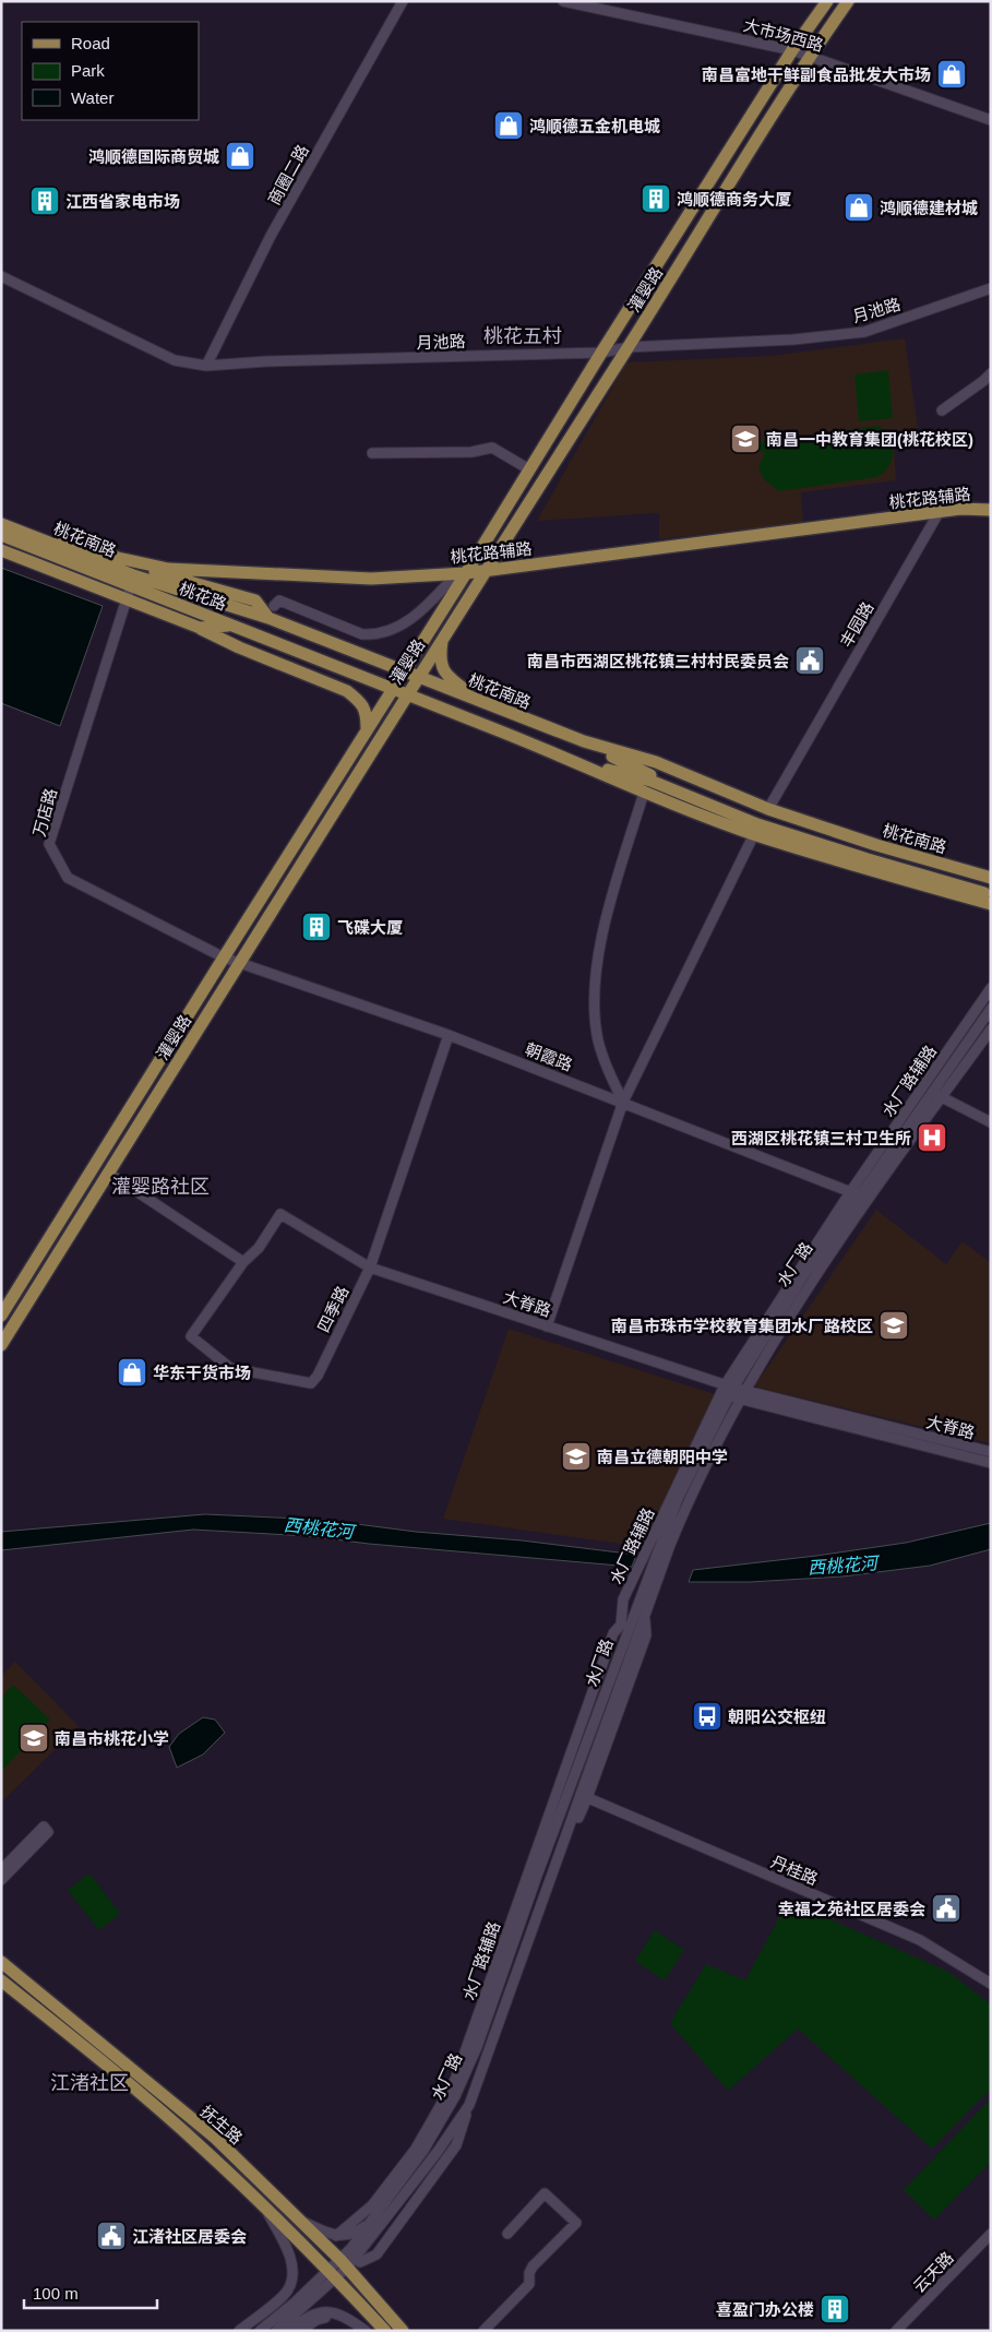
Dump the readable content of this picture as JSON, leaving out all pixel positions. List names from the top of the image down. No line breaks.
{"streets":{"main road":["灌婴路","桃花路辅路","桃花南路","桃花路","抚生路"],"street":["大市场西路","商圈二路","月池路","丰园路","万店路","朝霞路","水厂路辅路","水厂路","大脊路","四季路","丹桂路","云天路"]},"crossings":[["大市场西路","灌婴路"],["商圈二路","月池路"],["灌婴路","月池路"],["灌婴路","桃花路辅路"],["灌婴路","桃花南路"],["灌婴路","桃花路"],["灌婴路","万店路"],["灌婴路","朝霞路"],["桃花路辅路","丰园路"],["桃花南路","丰园路"],["桃花路","万店路"],["万店路","朝霞路"],["朝霞路","水厂路辅路"],["朝霞路","水厂路"],["朝霞路","四季路"],["水厂路辅路","水厂路"],["水厂路辅路","大脊路"],["水厂路","大脊路"],["水厂路","丹桂路"],["水厂路","抚生路"],["大脊路","四季路"]],"districts":["桃花五村","灌婴路社区","江渚社区"],"water":["西桃花河"],"places":{"shop":["南昌富地干鲜副食品批发大市场","鸿顺德五金机电城","鸿顺德国际商贸城","鸿顺德建材城","华东干货市场"],"building":["鸿顺德商务大厦","江西省家电市场","飞碟大厦","喜盈门办公楼"],"school or university":["南昌一中教育集团(桃花校区)","南昌市珠市学校教育集团水厂路校区","南昌立德朝阳中学","南昌市桃花小学"],"public building":["南昌市西湖区桃花镇三村村民委员会","幸福之苑社区居委会","江渚社区居委会"],"hospital":["西湖区桃花镇三村卫生所"],"bus stop":["朝阳公交枢纽"]},"legend":["Road","Park","Water"],"scale_bar":"100 m"}
